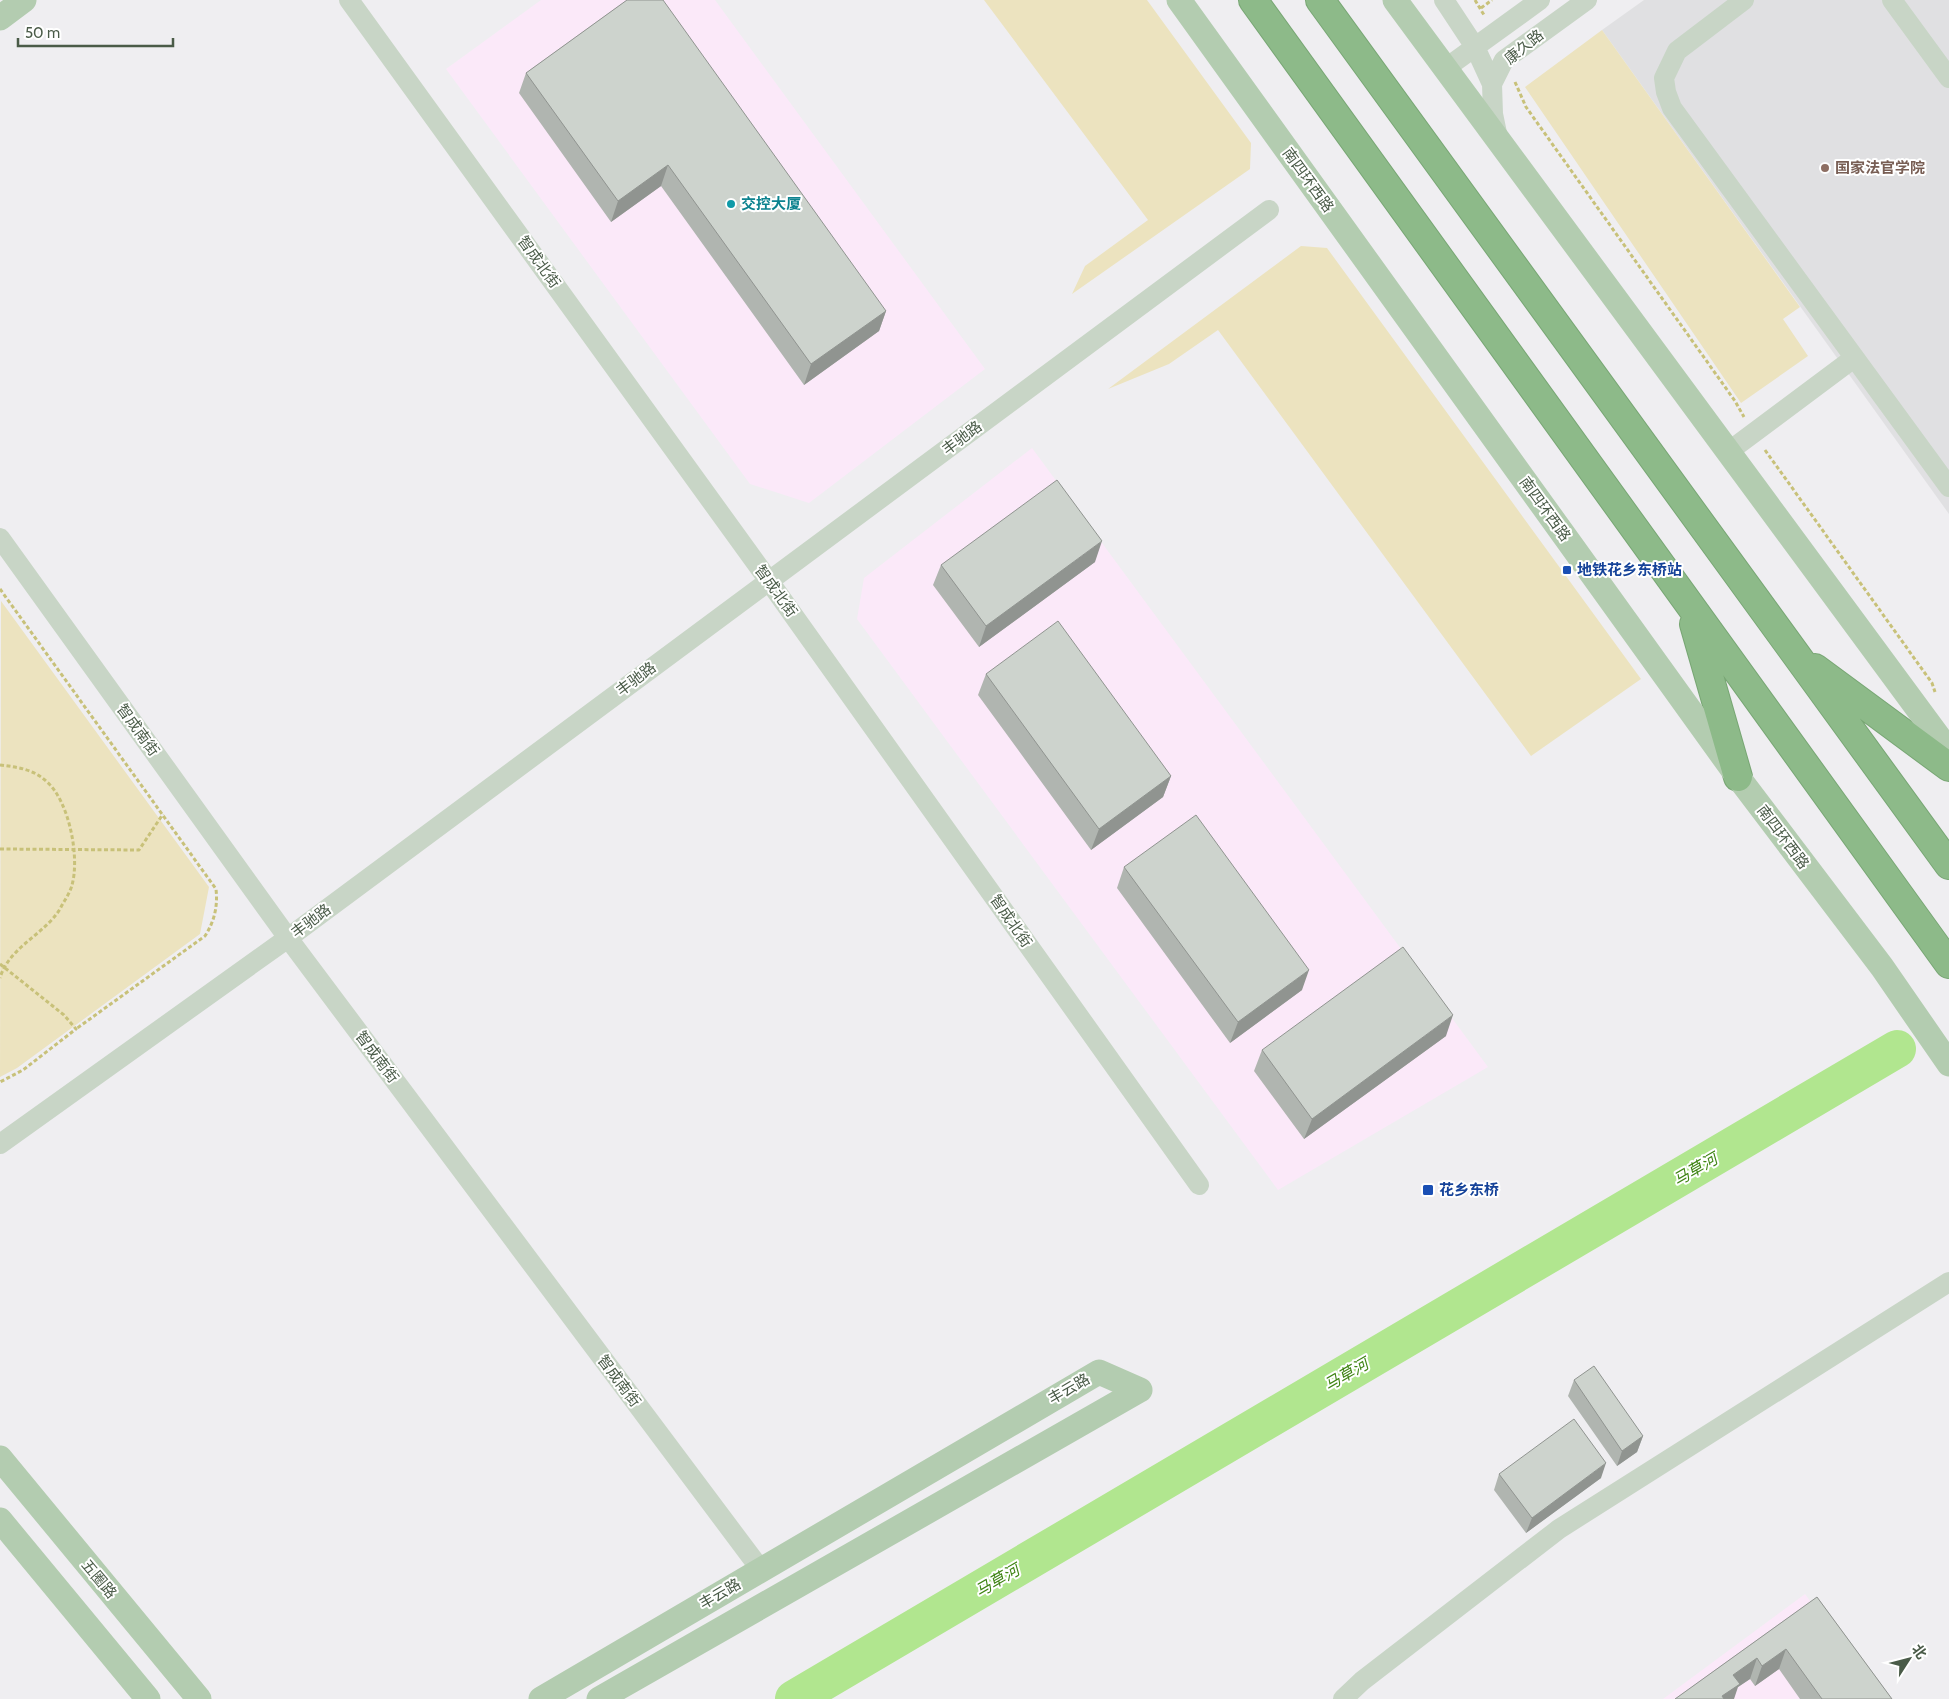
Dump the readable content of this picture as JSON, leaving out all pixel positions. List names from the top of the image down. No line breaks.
{"streets":{"main road":["南四环西路","丰云路","五圈路"],"street":["康久路","智成北街","丰驰路","智成南街"]},"crossings":[["智成北街","丰驰路"],["丰驰路","智成南街"],["智成南街","丰云路"]],"water":["马草河"],"places":{"other":["国家法官学院","交控大厦"],"transit":["地铁花乡东桥站","花乡东桥"]},"scale_bar":"50 m","north":"top right"}
